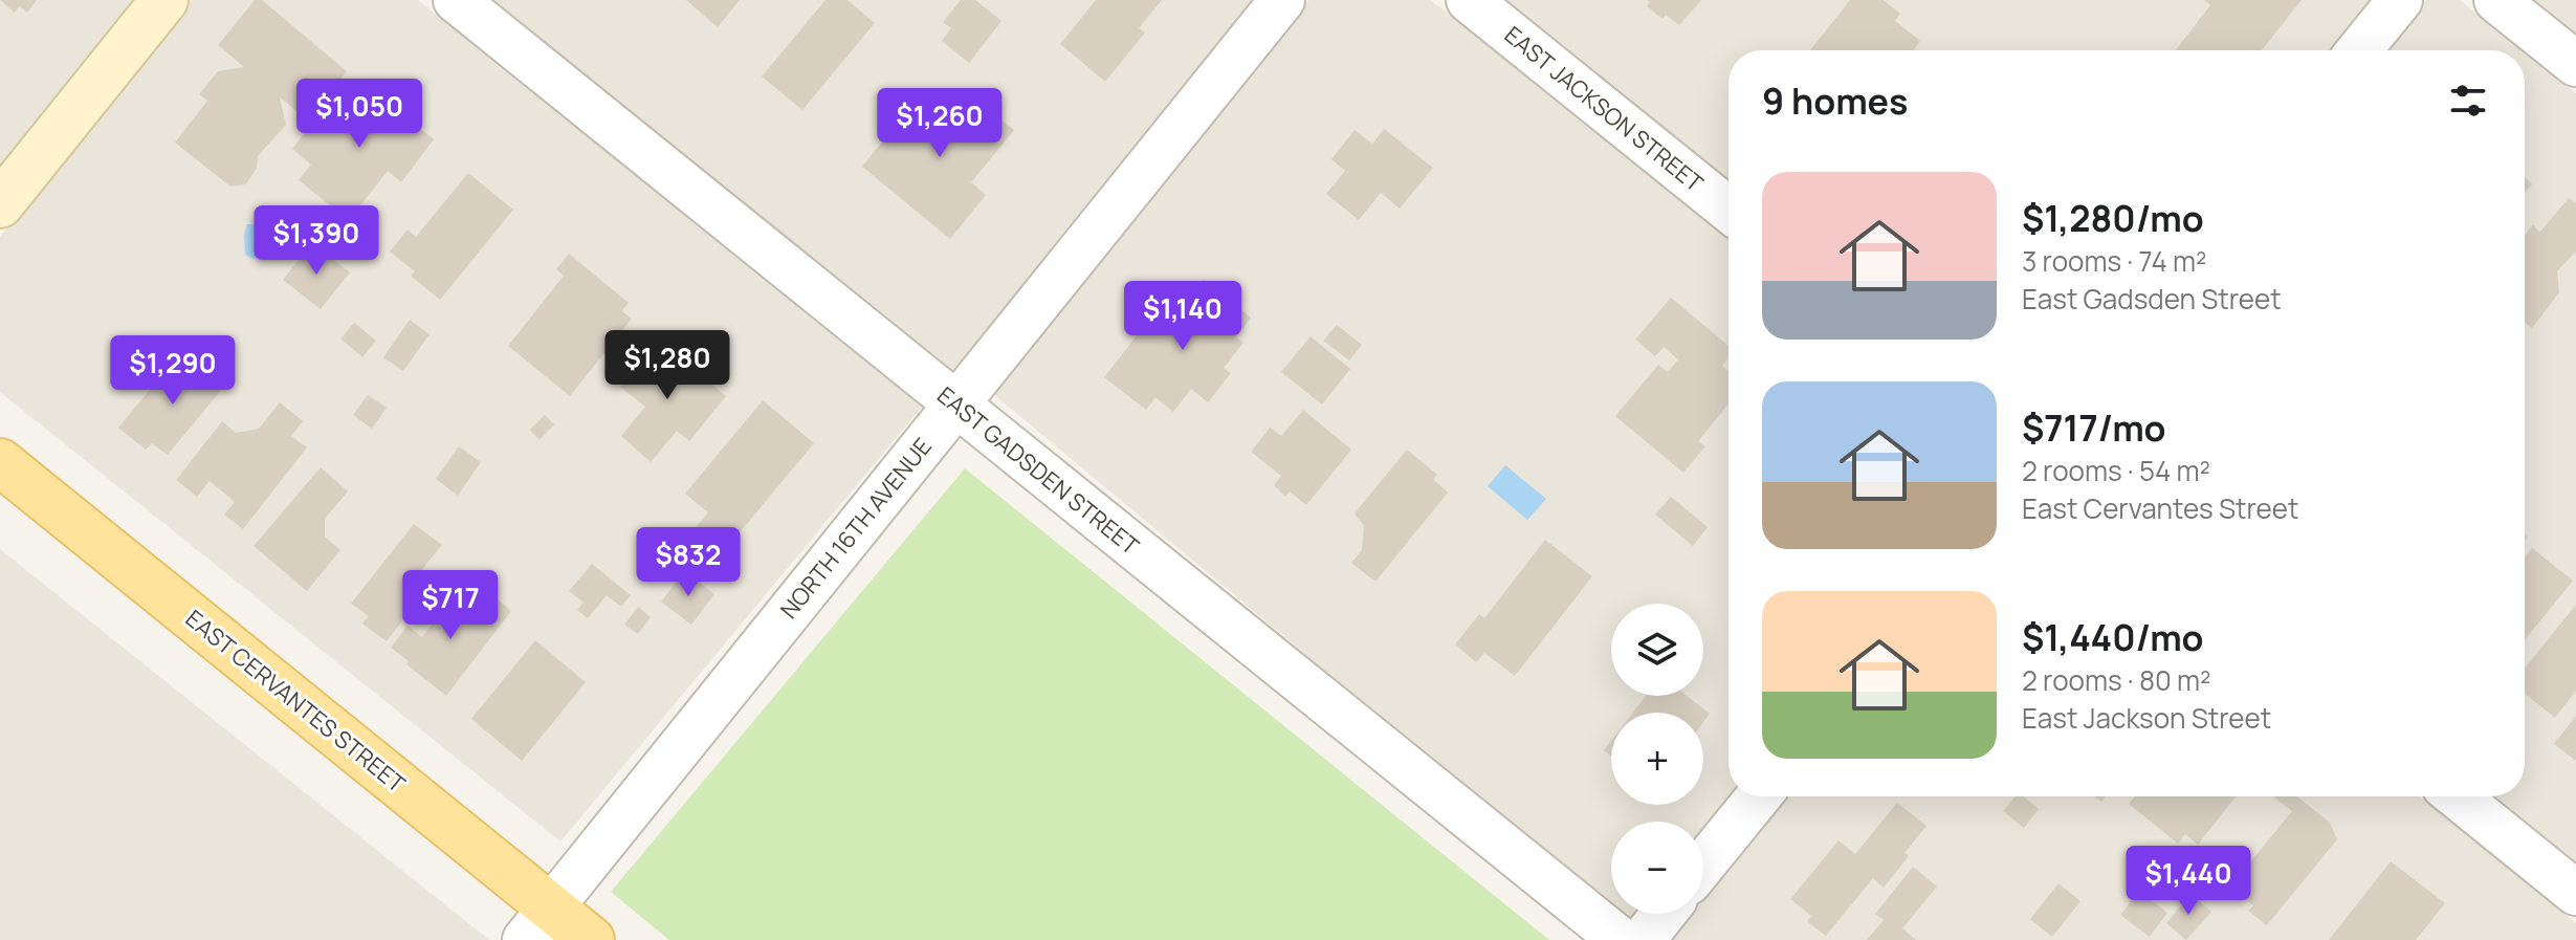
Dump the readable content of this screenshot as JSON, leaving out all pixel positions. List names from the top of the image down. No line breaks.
{"streets":{"main road":["EAST CERVANTES STREET"],"street":["EAST JACKSON STREET","EAST GADSDEN STREET","NORTH 16TH AVENUE"]},"crossings":[["EAST GADSDEN STREET","NORTH 16TH AVENUE"],["NORTH 16TH AVENUE","EAST CERVANTES STREET"]],"page":{"heading":"9 homes","price":["$1,050","$1,260","$1,390","$1,140","$1,280","$1,290","$832","$717","$1,440"],"list":[{"name":"$1,280/mo","note":"3 rooms · 74 m² · East Gadsden Street"},{"name":"$717/mo","note":"2 rooms · 54 m² · East Cervantes Street"},{"name":"$1,440/mo","note":"2 rooms · 80 m² · East Jackson Street"}],"map_buttons":["+","−"]}}
